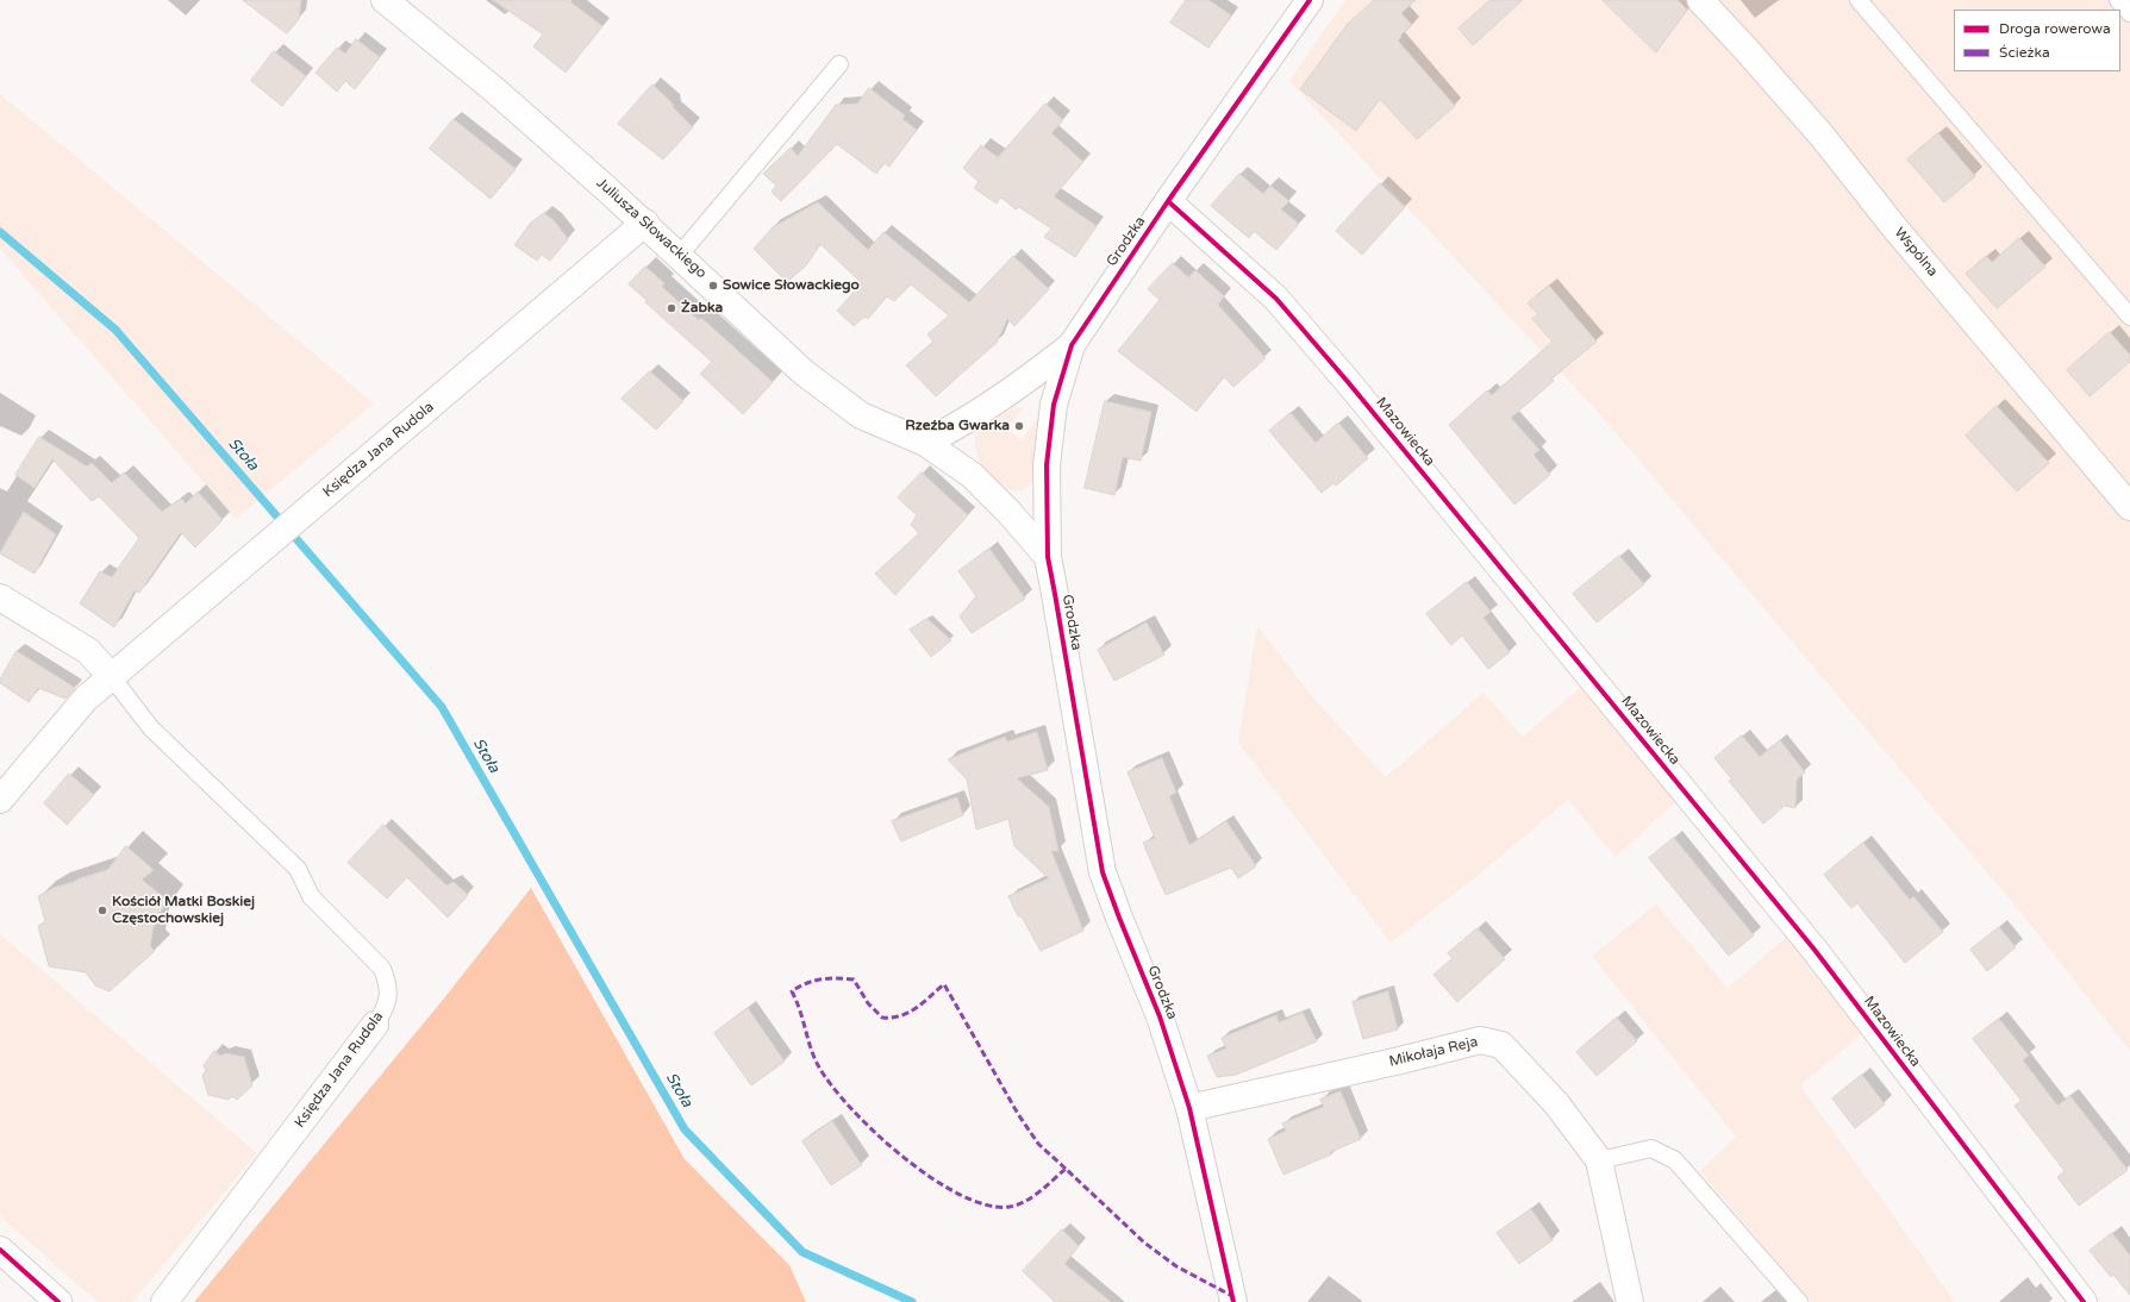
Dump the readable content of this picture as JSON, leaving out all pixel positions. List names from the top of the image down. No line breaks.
{"streets":{"street":["Juliusza Słowackiego","Grodzka","Wspólna","Mazowiecka","Księdza Jana Rudola","Mikołaja Reja"]},"crossings":[["Juliusza Słowackiego","Grodzka"],["Juliusza Słowackiego","Księdza Jana Rudola"],["Grodzka","Mazowiecka"],["Grodzka","Mikołaja Reja"]],"water":["Stoła"],"places":["Sowice Słowackiego","Żabka","Rzeźba Gwarka","Kościół Matki Boskiej Częstochowskiej"],"legend":["Droga rowerowa","Ścieżka"]}
